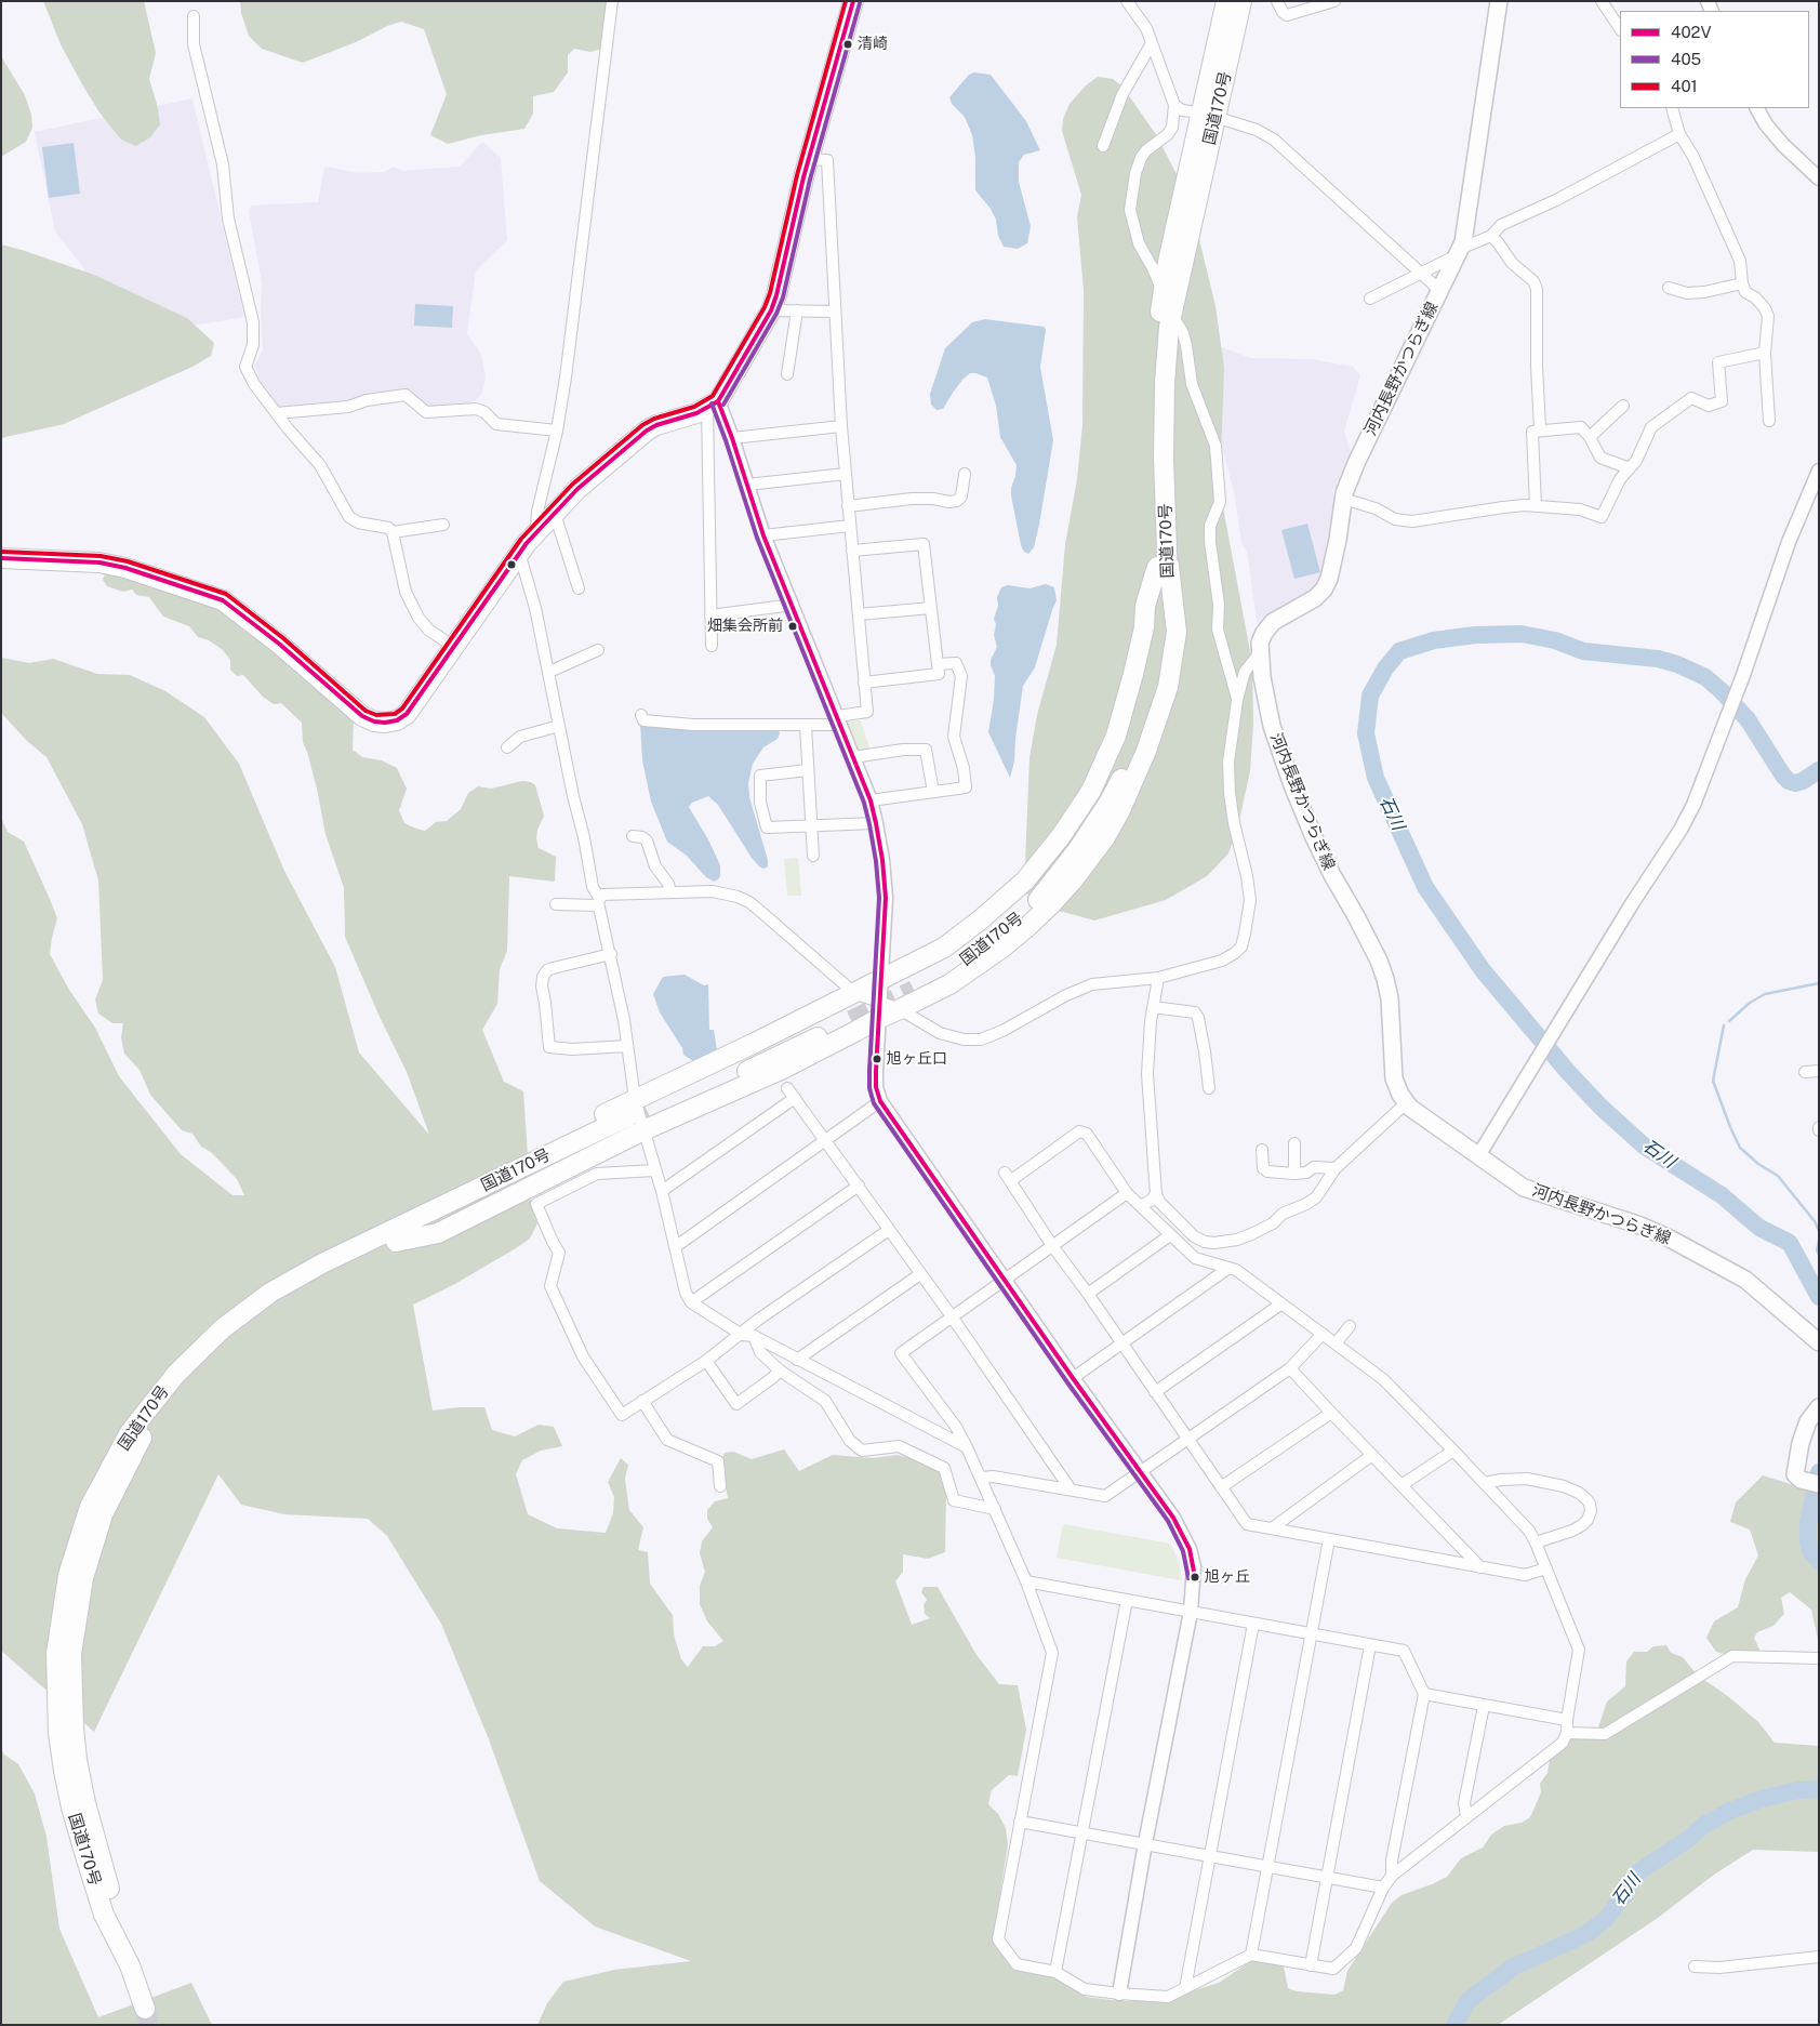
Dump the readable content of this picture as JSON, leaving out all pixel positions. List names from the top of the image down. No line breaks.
{"streets":{"highway":["国道170号"],"main road":["河内長野かつらぎ線"]},"water":["石川"],"places":["清崎","畑集会所前","旭ヶ丘口","旭ヶ丘"],"lines":["transit line 402V","transit line 401","transit line 405"],"legend":["402V","405","401"]}
